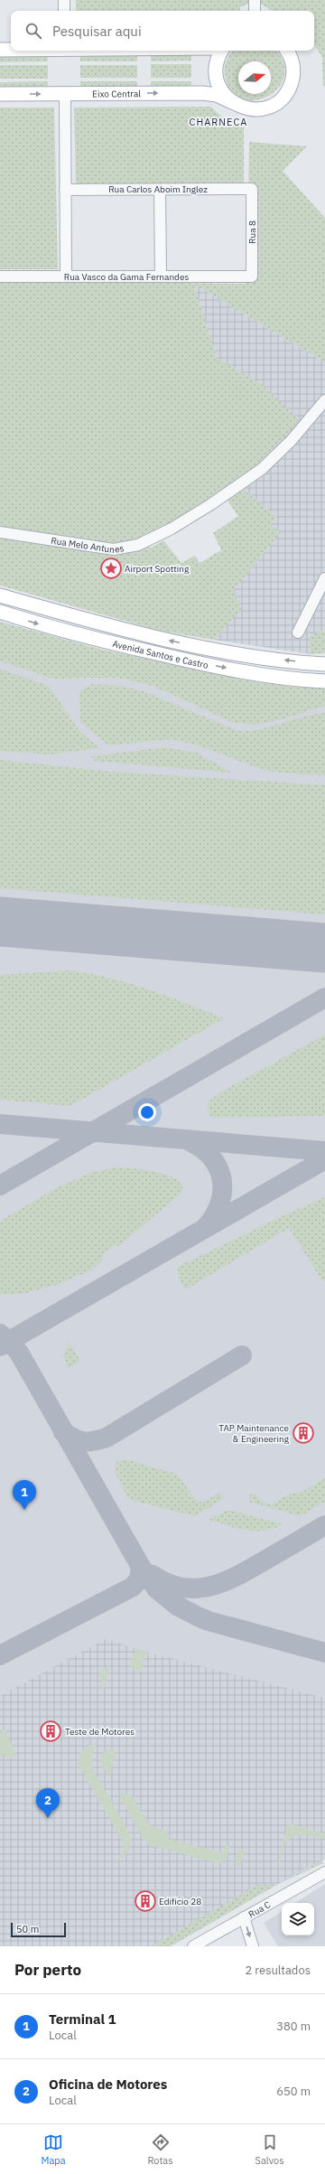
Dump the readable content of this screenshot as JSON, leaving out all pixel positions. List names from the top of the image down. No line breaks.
{"streets":{"main road":["Eixo Central","Avenida Santos e Castro"],"street":["Rua Carlos Aboim Inglez","Rua 8","Rua Vasco da Gama Fernandes","Rua Melo Antunes","Rua C"]},"crossings":[["Rua Carlos Aboim Inglez","Rua 8"],["Rua 8","Rua Vasco da Gama Fernandes"]],"one_way":["Eixo Central"],"districts":["CHARNECA"],"places":{"place":["Airport Spotting"],"building":["TAP Maintenance & Engineering","Teste de Motores","Edifício 28"]},"scale_bar":"50 m","north":"right","page":{"search":"Pesquisar aqui","pins":["1","2"],"scale":"50 m","heading":["Por perto","2 resultados"],"list":[{"mark":"1","name":"Terminal 1","note":"Local","value":"380 m"},{"mark":"2","name":"Oficina de Motores","note":"Local","value":"650 m"}],"nav":["Mapa","Rotas","Salvos"]}}
